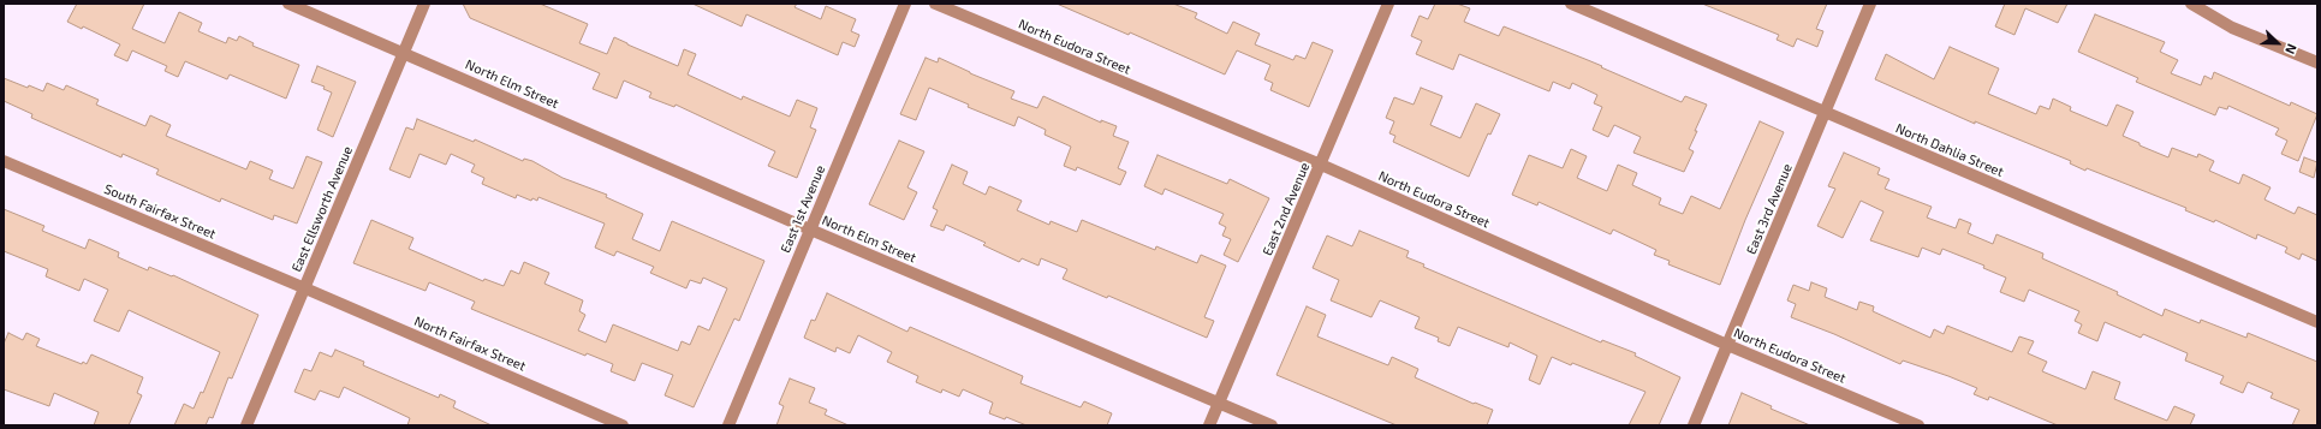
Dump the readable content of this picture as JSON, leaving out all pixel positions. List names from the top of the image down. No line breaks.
{"streets":{"street":["North Eudora Street","North Elm Street","North Dahlia Street","East Ellsworth Avenue","East 1st Avenue","East 2nd Avenue","East 3rd Avenue","South Fairfax Street","North Fairfax Street"]},"crossings":[["North Eudora Street","East 2nd Avenue"],["North Eudora Street","East 3rd Avenue"],["North Elm Street","East Ellsworth Avenue"],["North Elm Street","East 1st Avenue"],["North Elm Street","East 2nd Avenue"],["North Dahlia Street","East 3rd Avenue"],["East Ellsworth Avenue","South Fairfax Street"],["East Ellsworth Avenue","North Fairfax Street"],["South Fairfax Street","North Fairfax Street"]],"north":"bottom right"}
